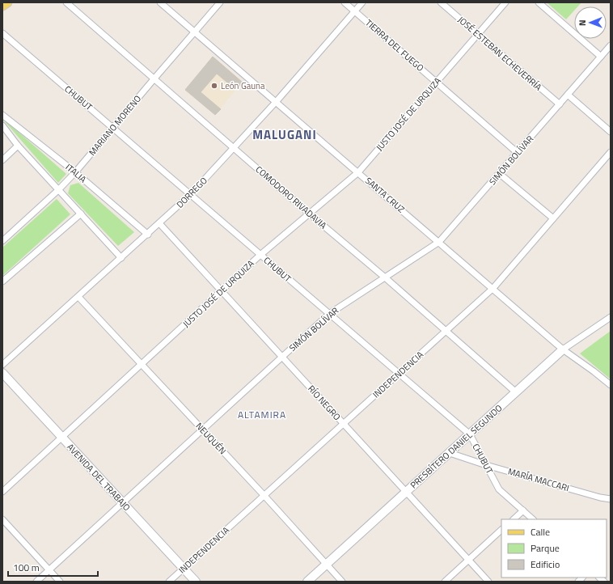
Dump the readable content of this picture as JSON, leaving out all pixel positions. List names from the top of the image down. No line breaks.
{"streets":{"main road":["PRESBÍTERO DANIEL SEGUNDO","AVENIDA DEL TRABAJO"],"street":["TIERRA DEL FUEGO","JOSÉ ESTEBAN ECHEVERRÍA","CHUBUT","JUSTO JOSÉ DE URQUIZA","MARIANO MORENO","SIMÓN BOLÍVAR","ITALIA","DORREGO","SANTA CRUZ","COMODORO RIVADAVIA","INDEPENDENCIA","RÍO NEGRO","NEUQUÉN","MARÍA MACCARI"]},"crossings":[["TIERRA DEL FUEGO","JUSTO JOSÉ DE URQUIZA"],["TIERRA DEL FUEGO","SIMÓN BOLÍVAR"],["TIERRA DEL FUEGO","DORREGO"],["JOSÉ ESTEBAN ECHEVERRÍA","JUSTO JOSÉ DE URQUIZA"],["JOSÉ ESTEBAN ECHEVERRÍA","SIMÓN BOLÍVAR"],["CHUBUT","JUSTO JOSÉ DE URQUIZA"],["CHUBUT","MARIANO MORENO"],["CHUBUT","SIMÓN BOLÍVAR"],["CHUBUT","DORREGO"],["CHUBUT","INDEPENDENCIA"],["CHUBUT","PRESBÍTERO DANIEL SEGUNDO"],["CHUBUT","MARÍA MACCARI"],["JUSTO JOSÉ DE URQUIZA","SANTA CRUZ"],["JUSTO JOSÉ DE URQUIZA","COMODORO RIVADAVIA"],["JUSTO JOSÉ DE URQUIZA","RÍO NEGRO"],["JUSTO JOSÉ DE URQUIZA","NEUQUÉN"],["JUSTO JOSÉ DE URQUIZA","AVENIDA DEL TRABAJO"],["MARIANO MORENO","ITALIA"],["MARIANO MORENO","SANTA CRUZ"],["MARIANO MORENO","COMODORO RIVADAVIA"],["SIMÓN BOLÍVAR","SANTA CRUZ"],["SIMÓN BOLÍVAR","COMODORO RIVADAVIA"],["SIMÓN BOLÍVAR","RÍO NEGRO"],["SIMÓN BOLÍVAR","NEUQUÉN"],["SIMÓN BOLÍVAR","AVENIDA DEL TRABAJO"],["ITALIA","DORREGO"],["DORREGO","SANTA CRUZ"],["DORREGO","COMODORO RIVADAVIA"],["DORREGO","RÍO NEGRO"],["DORREGO","NEUQUÉN"],["SANTA CRUZ","INDEPENDENCIA"],["SANTA CRUZ","PRESBÍTERO DANIEL SEGUNDO"],["COMODORO RIVADAVIA","INDEPENDENCIA"],["COMODORO RIVADAVIA","PRESBÍTERO DANIEL SEGUNDO"],["INDEPENDENCIA","RÍO NEGRO"],["INDEPENDENCIA","NEUQUÉN"],["INDEPENDENCIA","AVENIDA DEL TRABAJO"],["RÍO NEGRO","PRESBÍTERO DANIEL SEGUNDO"],["NEUQUÉN","PRESBÍTERO DANIEL SEGUNDO"],["PRESBÍTERO DANIEL SEGUNDO","MARÍA MACCARI"]],"districts":["MALUGANI","ALTAMIRA"],"places":["León Gauna"],"legend":["Calle","Parque","Edificio"],"scale_bar":"100 m","north":"left"}
